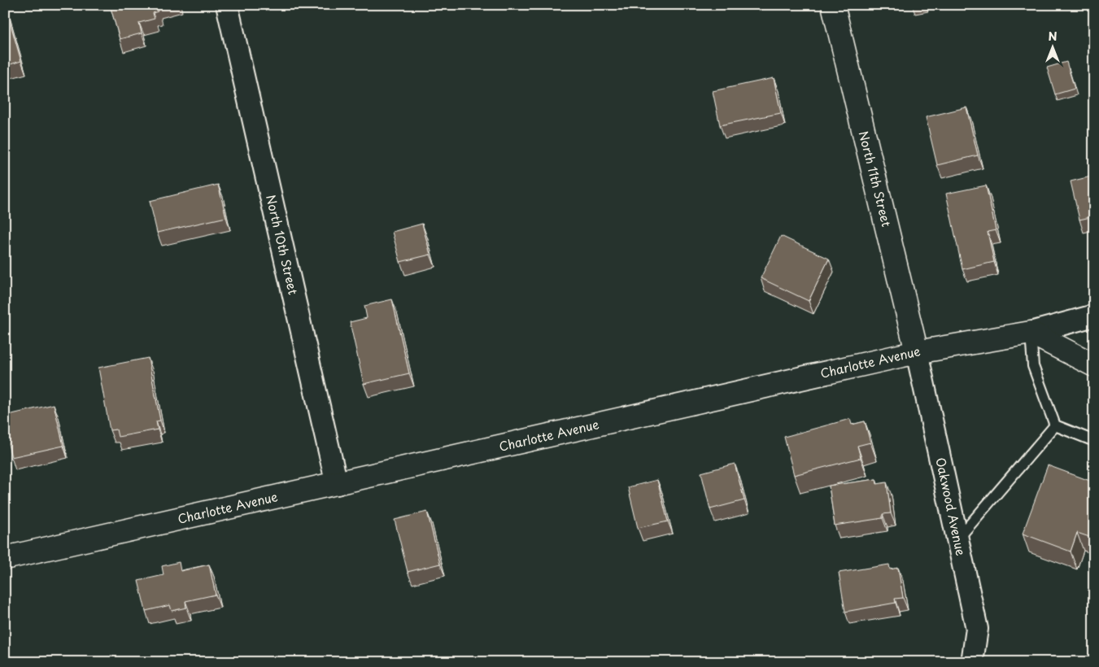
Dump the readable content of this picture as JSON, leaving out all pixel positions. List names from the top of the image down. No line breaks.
{"streets":{"street":["North 11th Street","North 10th Street","Charlotte Avenue","Oakwood Avenue"]},"crossings":[["North 11th Street","Charlotte Avenue"],["North 11th Street","Oakwood Avenue"],["North 10th Street","Charlotte Avenue"],["Charlotte Avenue","Oakwood Avenue"]],"north":"top"}
